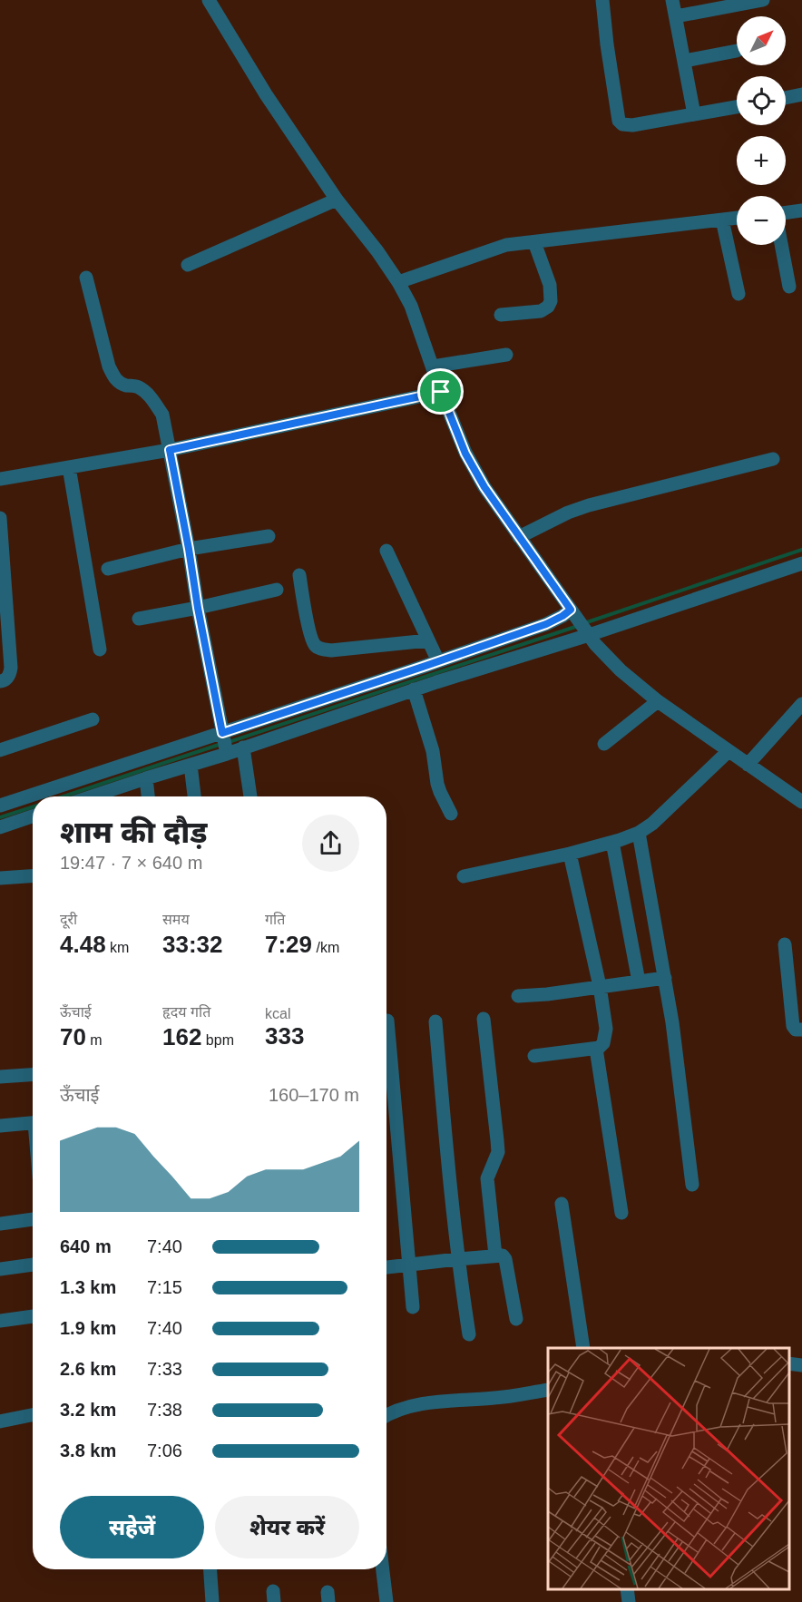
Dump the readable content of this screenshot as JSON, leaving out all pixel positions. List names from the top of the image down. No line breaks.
{"north":"top right","page":{"map_buttons":["+","−"],"heading":["शाम की दौड़","19:47 · 7 × 640 m"],"stats":[["दूरी","4.48 km"],["समय","33:32"],["गति","7:29 /km"],["ऊँचाई","70 m"],["हृदय गति","162 bpm"],["kcal","333"]],"chart":["ऊँचाई","160–170 m"],"list":[{"name":"640 m","note":"7:40"},{"name":"1.3 km","note":"7:15"},{"name":"1.9 km","note":"7:40"},{"name":"2.6 km","note":"7:33"},{"name":"3.2 km","note":"7:38"},{"name":"3.8 km","note":"7:06"}],"buttons":["सहेजें","शेयर करें"]}}
